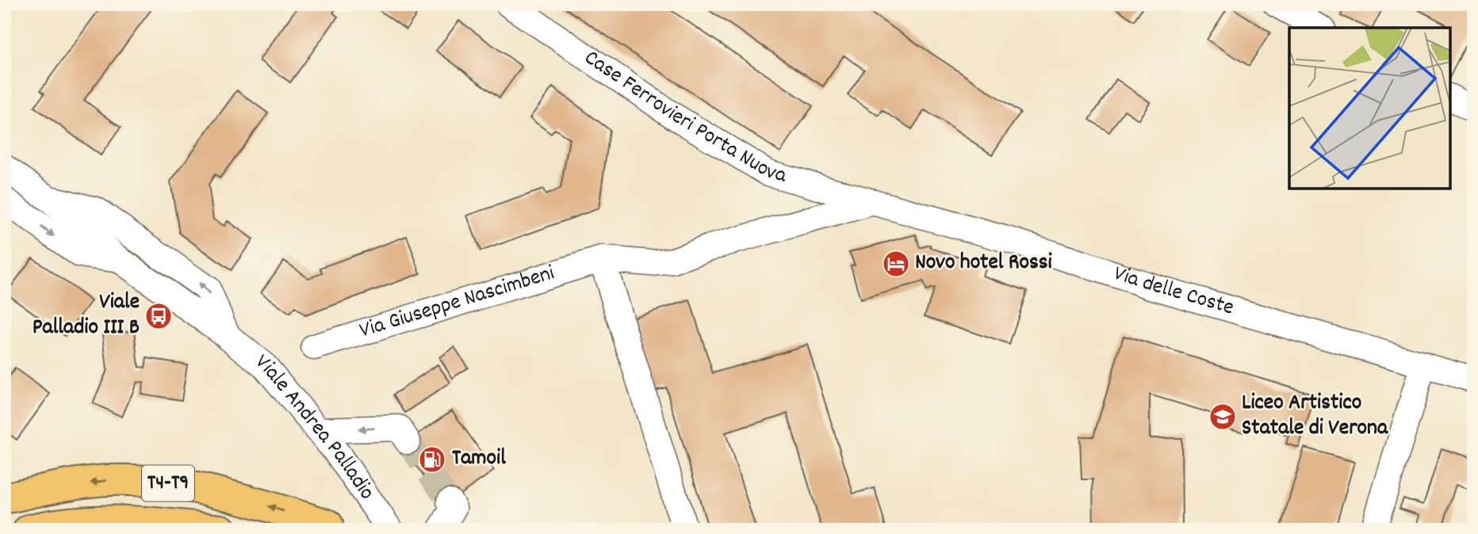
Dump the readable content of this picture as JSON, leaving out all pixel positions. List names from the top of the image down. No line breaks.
{"streets":{"highway":["T4-T9"],"street":["Case Ferrovieri Porta Nuova","Via delle Coste","Via Giuseppe Nascimbeni","Viale Andrea Palladio"]},"crossings":[["Case Ferrovieri Porta Nuova","Via delle Coste"],["Case Ferrovieri Porta Nuova","Via Giuseppe Nascimbeni"],["Via delle Coste","Via Giuseppe Nascimbeni"]],"places":{"hotel":["Novo hotel Rossi"],"bus stop":["Viale Palladio III B"],"school or university":["Liceo Artistico Statale di Verona"],"fuel station":["Tamoil"]}}
